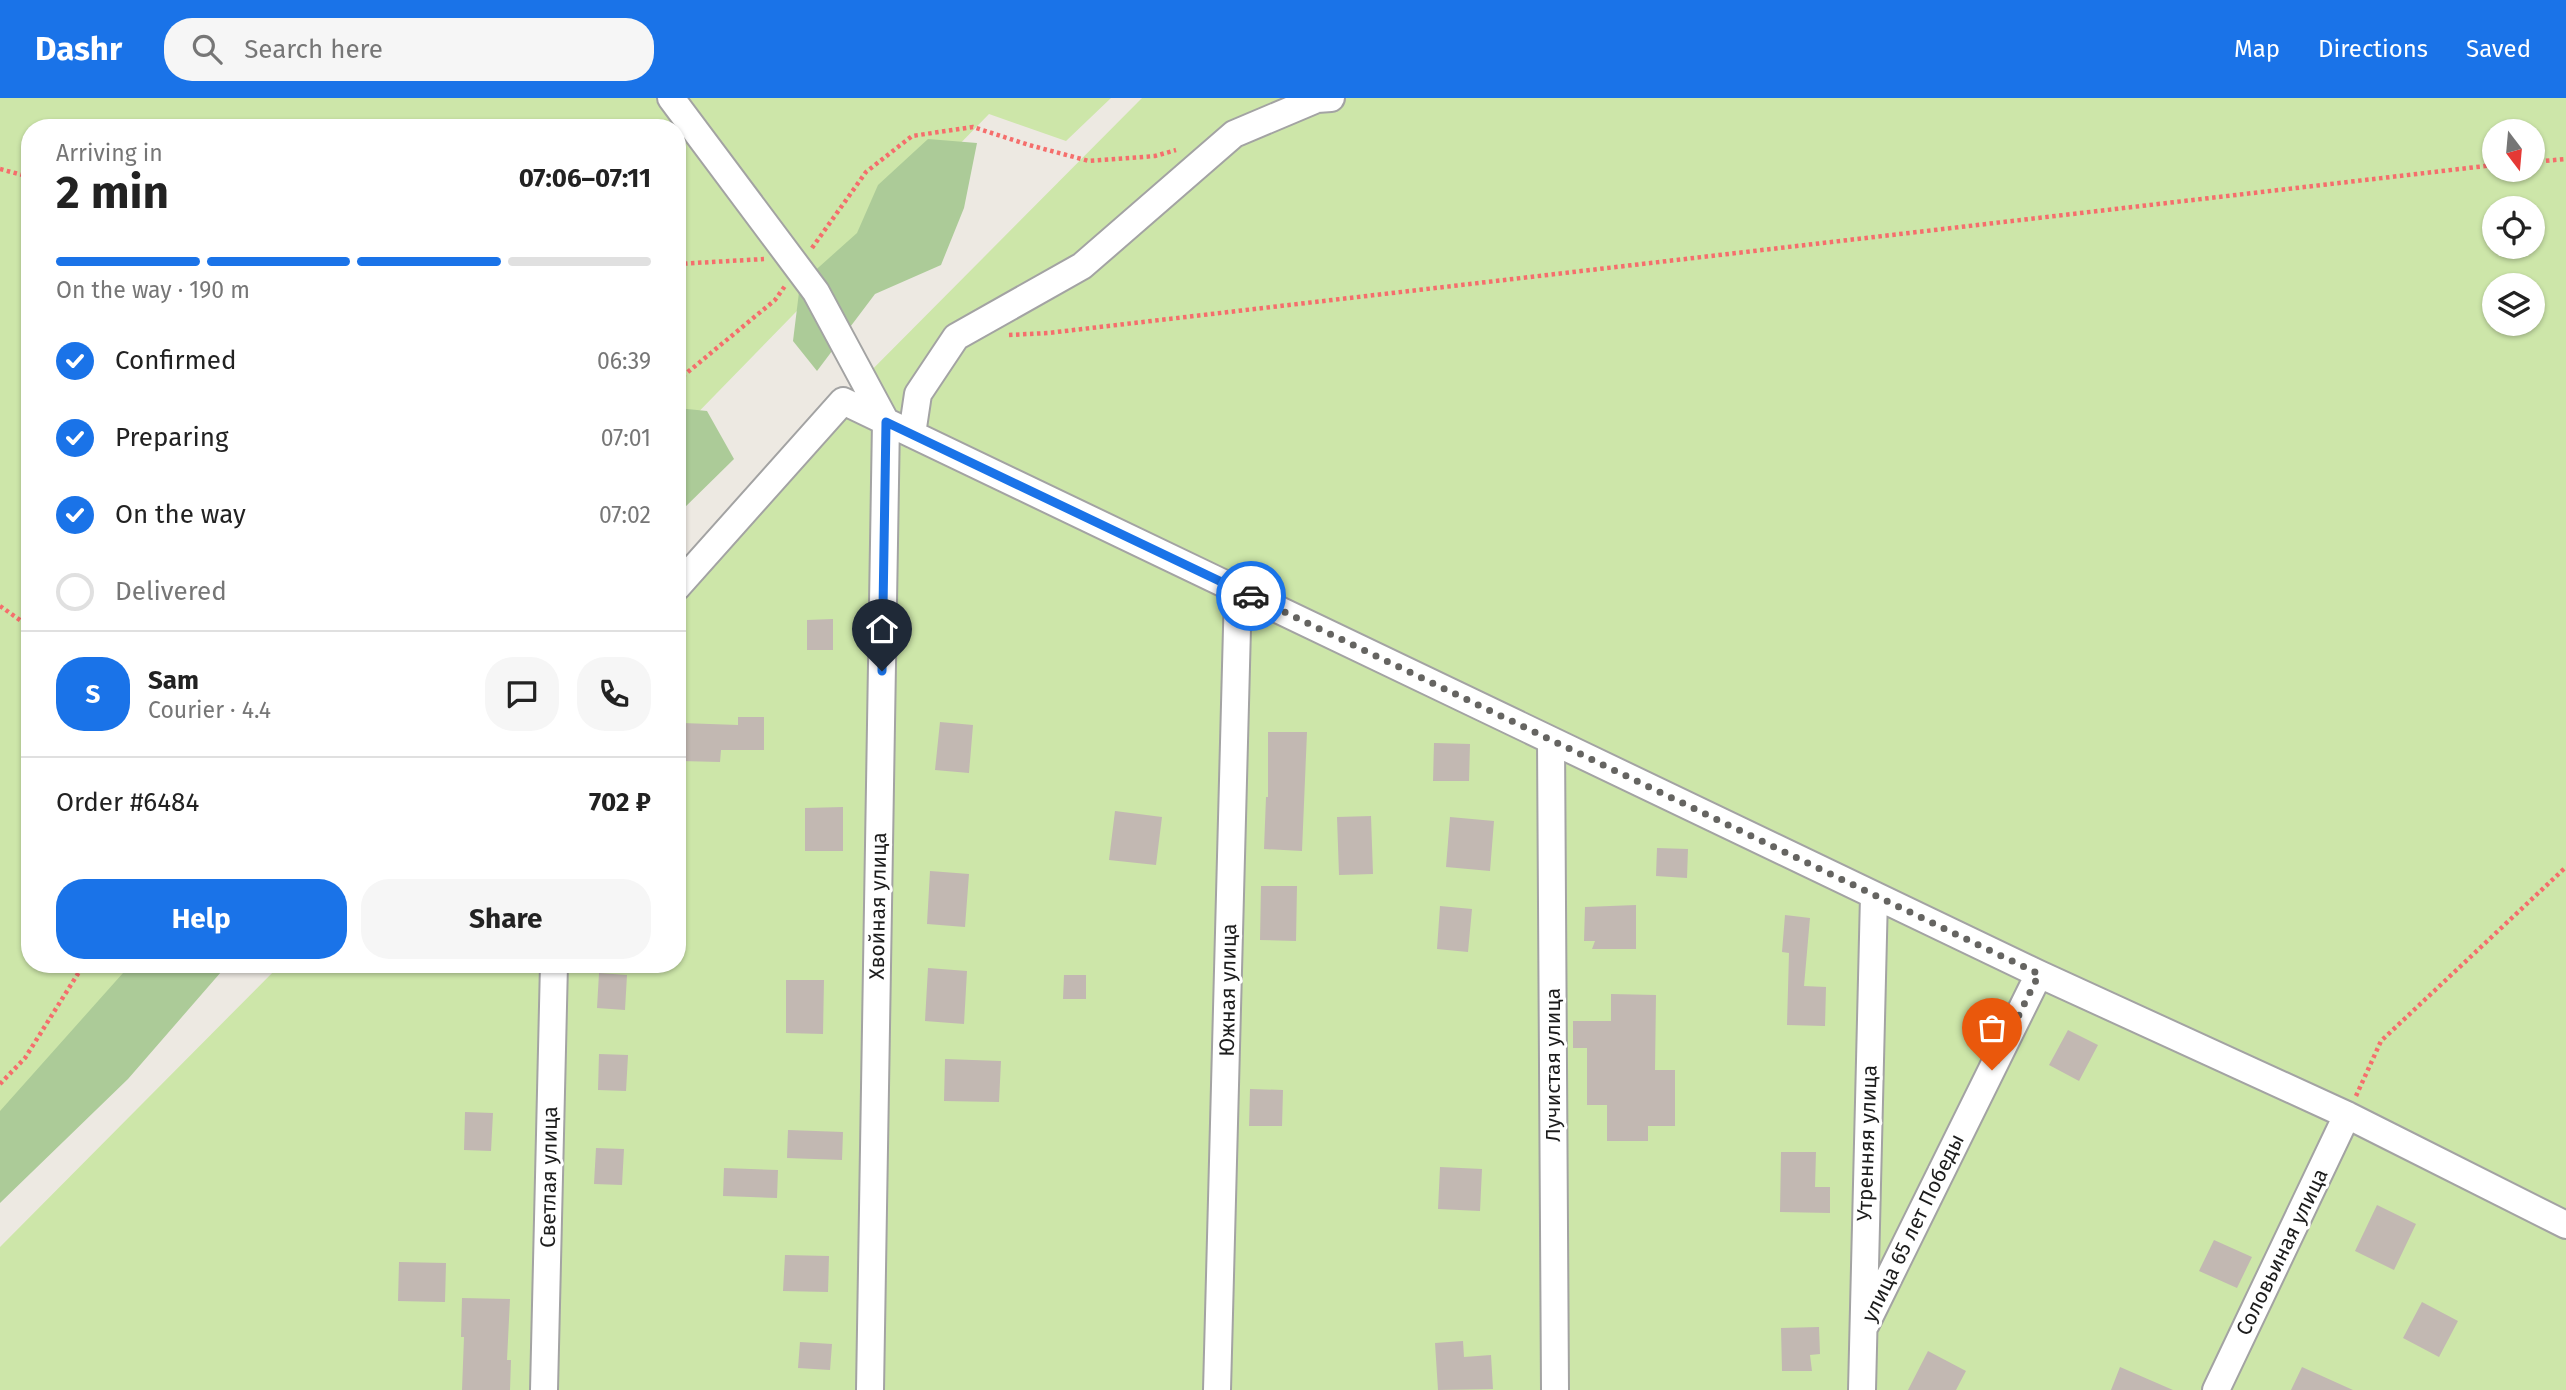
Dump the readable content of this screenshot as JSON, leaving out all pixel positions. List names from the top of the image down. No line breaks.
{"streets":{"street":["Хвойная улица","Южная улица","Лучистая улица","Утренняя улица","Светлая улица","улица 65 лет Победы","Соловьиная улица"]},"crossings":[["Утренняя улица","улица 65 лет Победы"]],"north":"bottom","page":{"header":"Dashr","search":"Search here","nav":["Map","Directions","Saved"],"heading":["2 min","Arriving in","07:06–07:11"],"panel":["Sam","Courier · 4.4","Order #6484","702 ₽"],"bar":"On the way · 190 m","list":[["Confirmed","06:39"],["Preparing","07:01"],["On the way","07:02"],"Delivered"],"round":"S","buttons":["Help","Share"]}}
